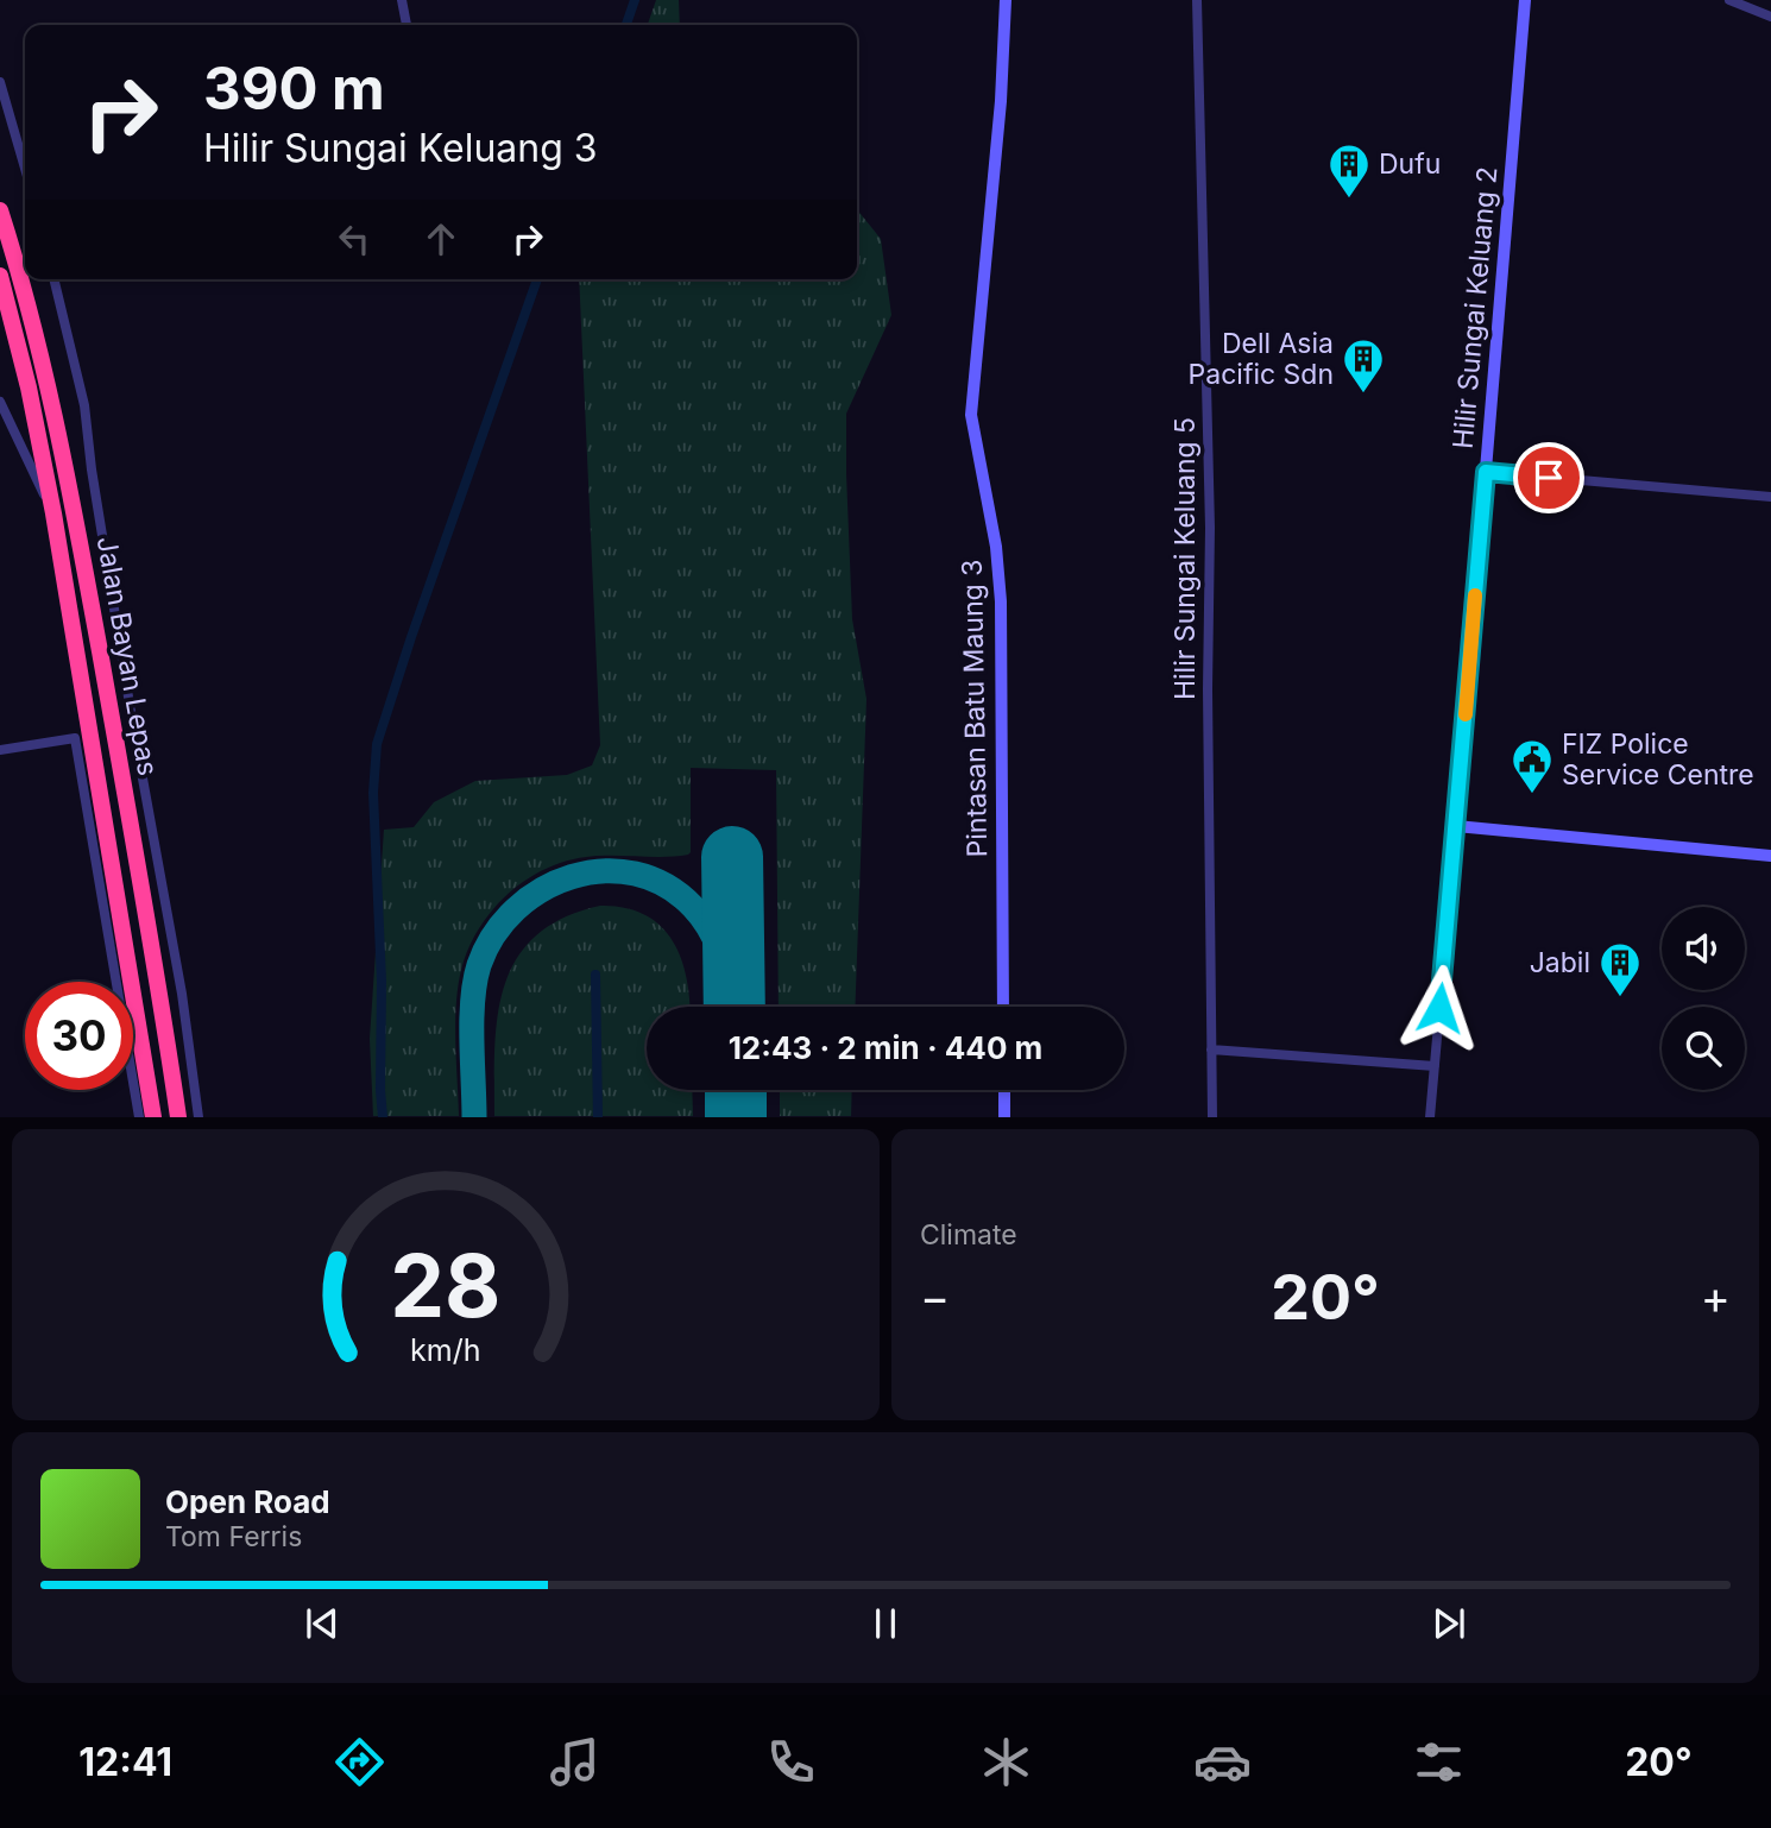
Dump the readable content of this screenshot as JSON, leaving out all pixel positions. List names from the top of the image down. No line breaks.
{"streets":{"highway":["Jalan Bayan Lepas"],"street":["Hilir Sungai Keluang 2","Hilir Sungai Keluang 5","Pintasan Batu Maung 3"]},"places":{"building":["Dufu","Dell Asia Pacific Sdn","Jabil"],"public building":["FIZ Police Service Centre"]},"page":{"turn":["390 m","Hilir Sungai Keluang 3"],"limit":"30","trip":"12:43 · 2 min · 440 m","tile":"Climate","heat":["−","20°","+"],"song":["Open Road","Tom Ferris"],"tabs":["12:41","20°"],"gauge":["28","km/h"]}}
